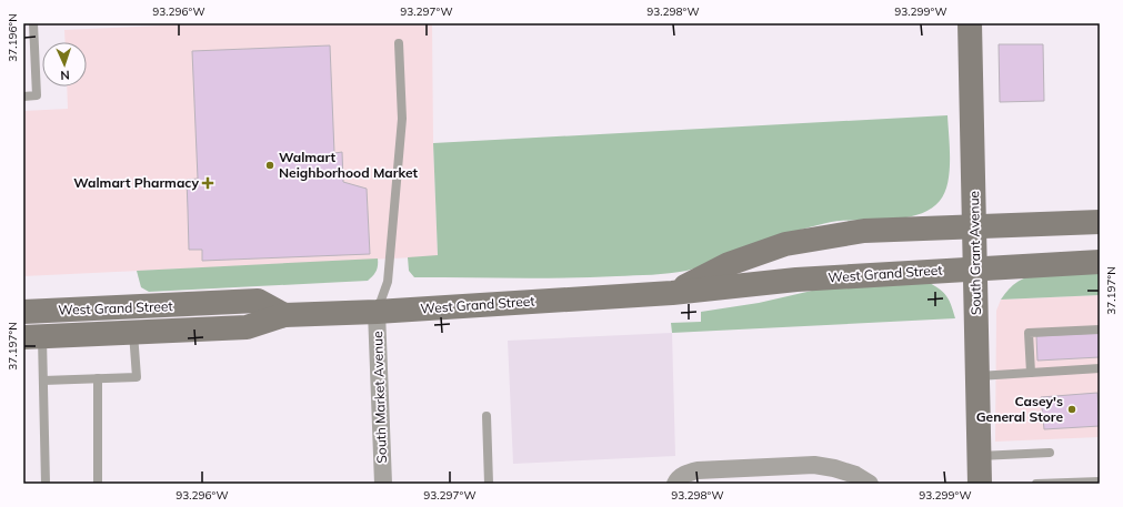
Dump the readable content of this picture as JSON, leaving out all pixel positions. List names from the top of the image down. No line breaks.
{"streets":{"main road":["South Grant Avenue","West Grand Street"],"street":["South Market Avenue"]},"crossings":[["South Grant Avenue","West Grand Street"],["West Grand Street","South Market Avenue"]],"places":{"other":["Walmart Neighborhood Market","Casey's General Store"],"health":["Walmart Pharmacy"]},"north":"bottom","coordinates":["93.296°W","93.297°W","93.298°W","93.299°W","37.196°N","37.197°N"]}
